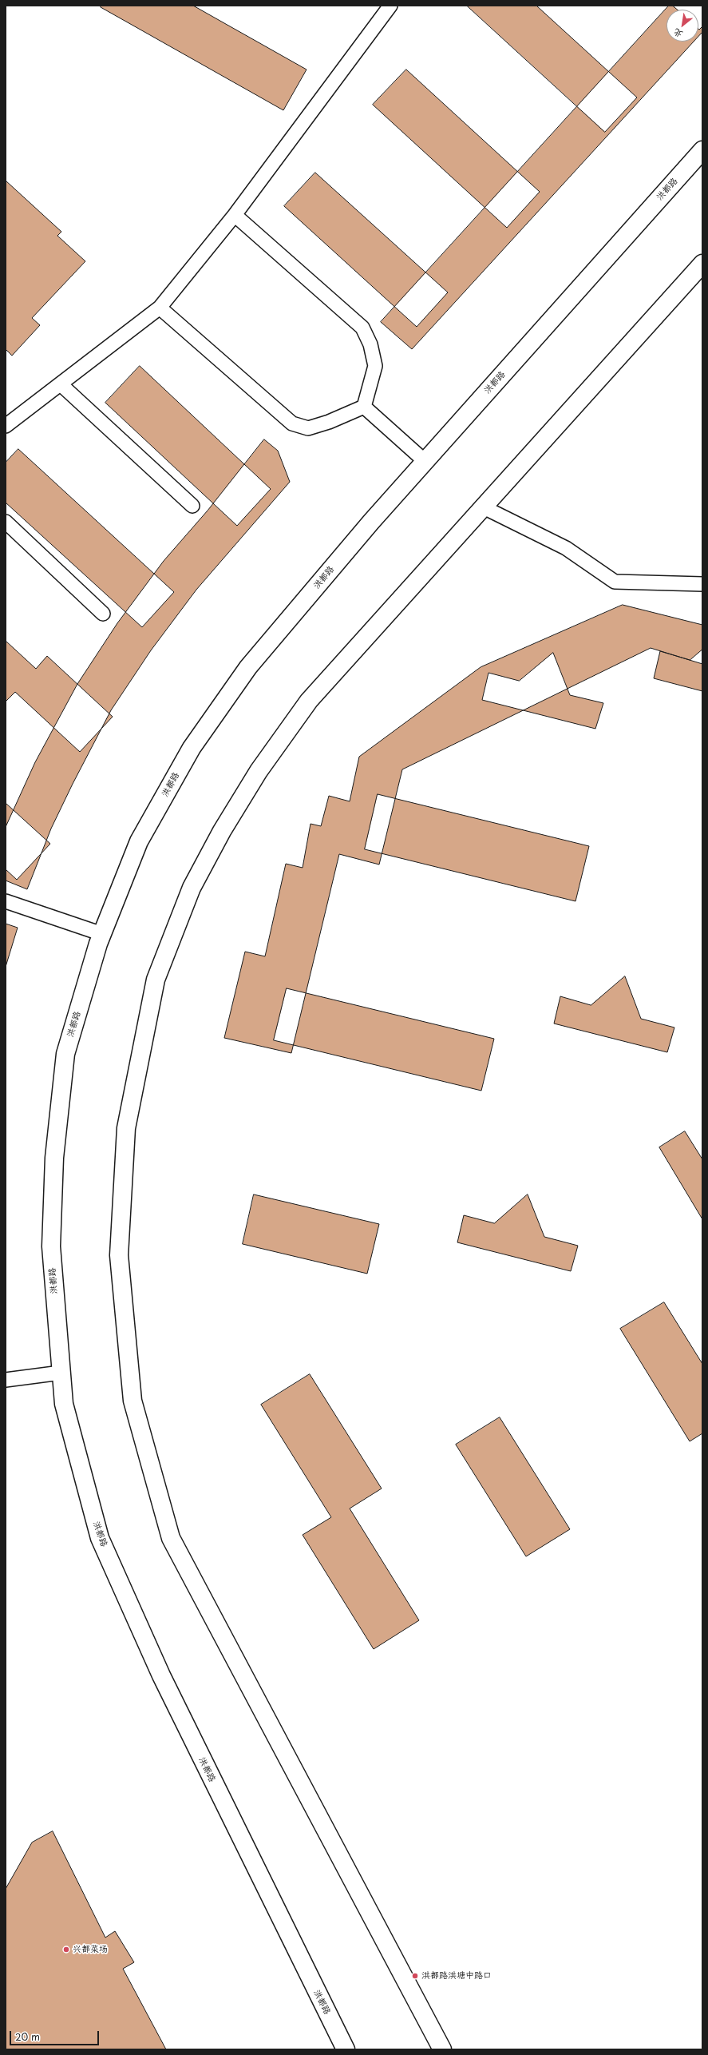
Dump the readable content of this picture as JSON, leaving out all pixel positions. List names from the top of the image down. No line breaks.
{"streets":{"main road":["洪都路"]},"places":["兴都菜场","洪都路洪塘中路口"],"scale_bar":"20 m","north":"bottom left"}
